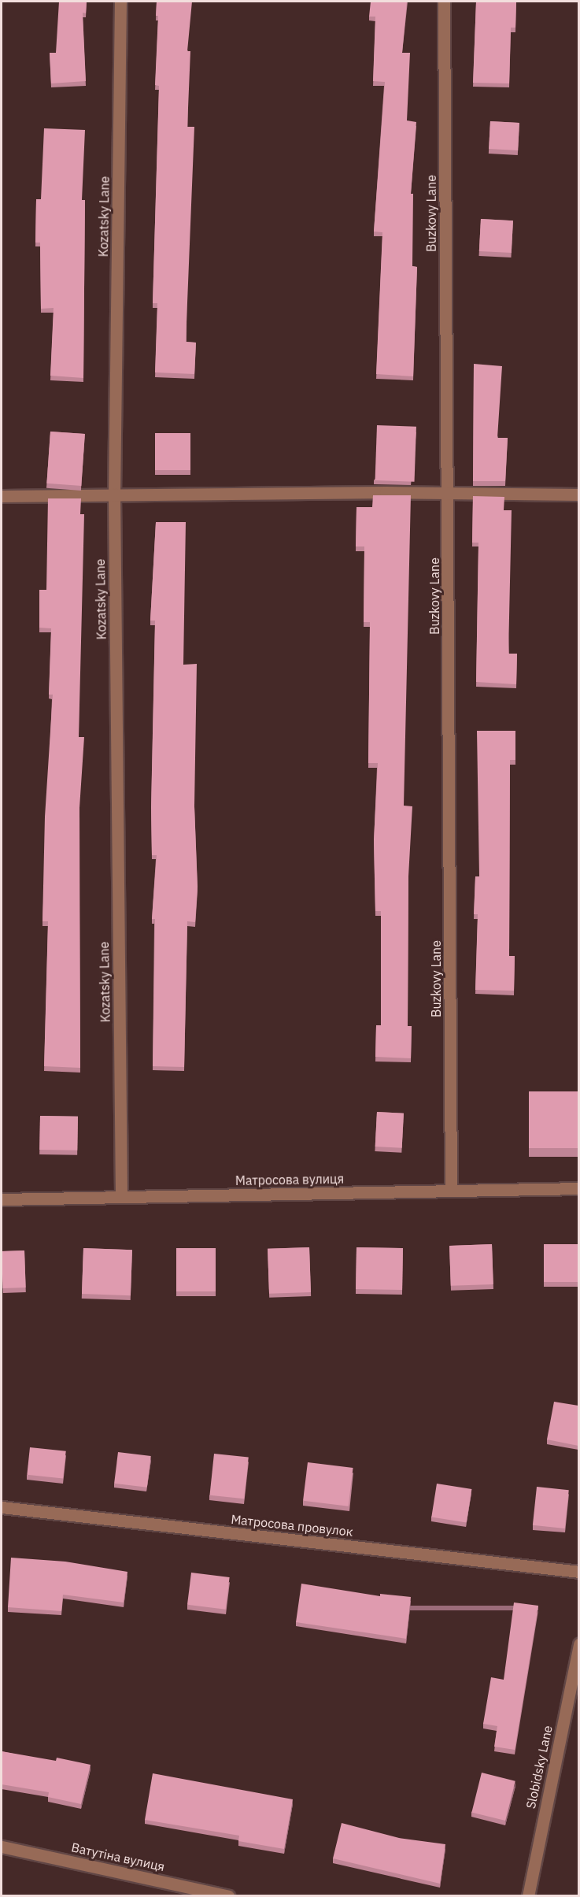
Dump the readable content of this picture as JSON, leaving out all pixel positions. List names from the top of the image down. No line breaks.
{"streets":{"street":["Buzkovy Lane","Kozatsky Lane","Матросова вулиця","Матросова провулок","Slobidsky Lane","Ватутіна вулиця"]},"crossings":[["Buzkovy Lane","Матросова вулиця"],["Kozatsky Lane","Матросова вулиця"]]}
